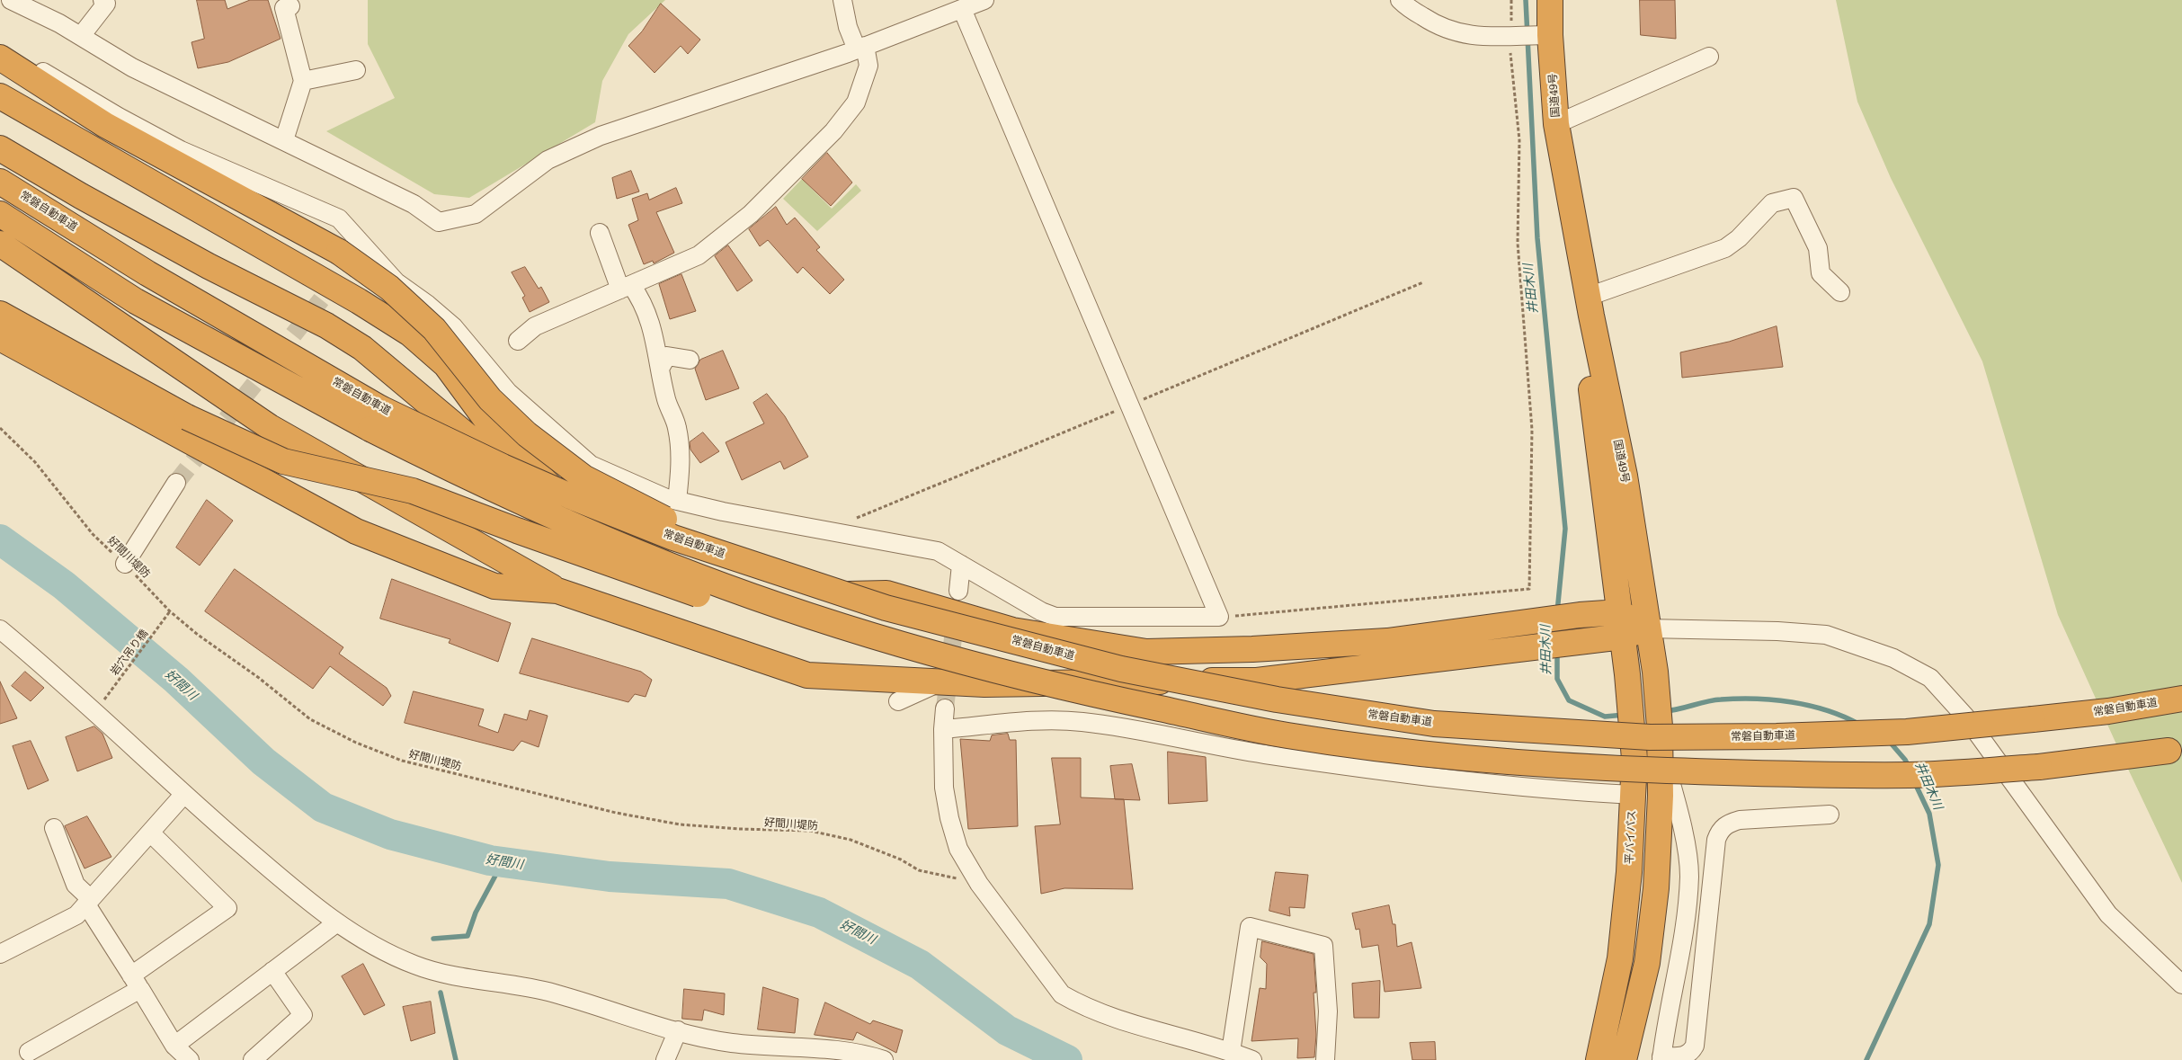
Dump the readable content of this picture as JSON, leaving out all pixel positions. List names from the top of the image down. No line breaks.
{"streets":{"highway":["国道49号","常磐自動車道","平バイパス"],"path":["好間川堤防","岩穴吊り橋"]},"crossings":[["国道49号","平バイパス"],["好間川堤防","岩穴吊り橋"]],"water":["井田木川","好間川"]}
